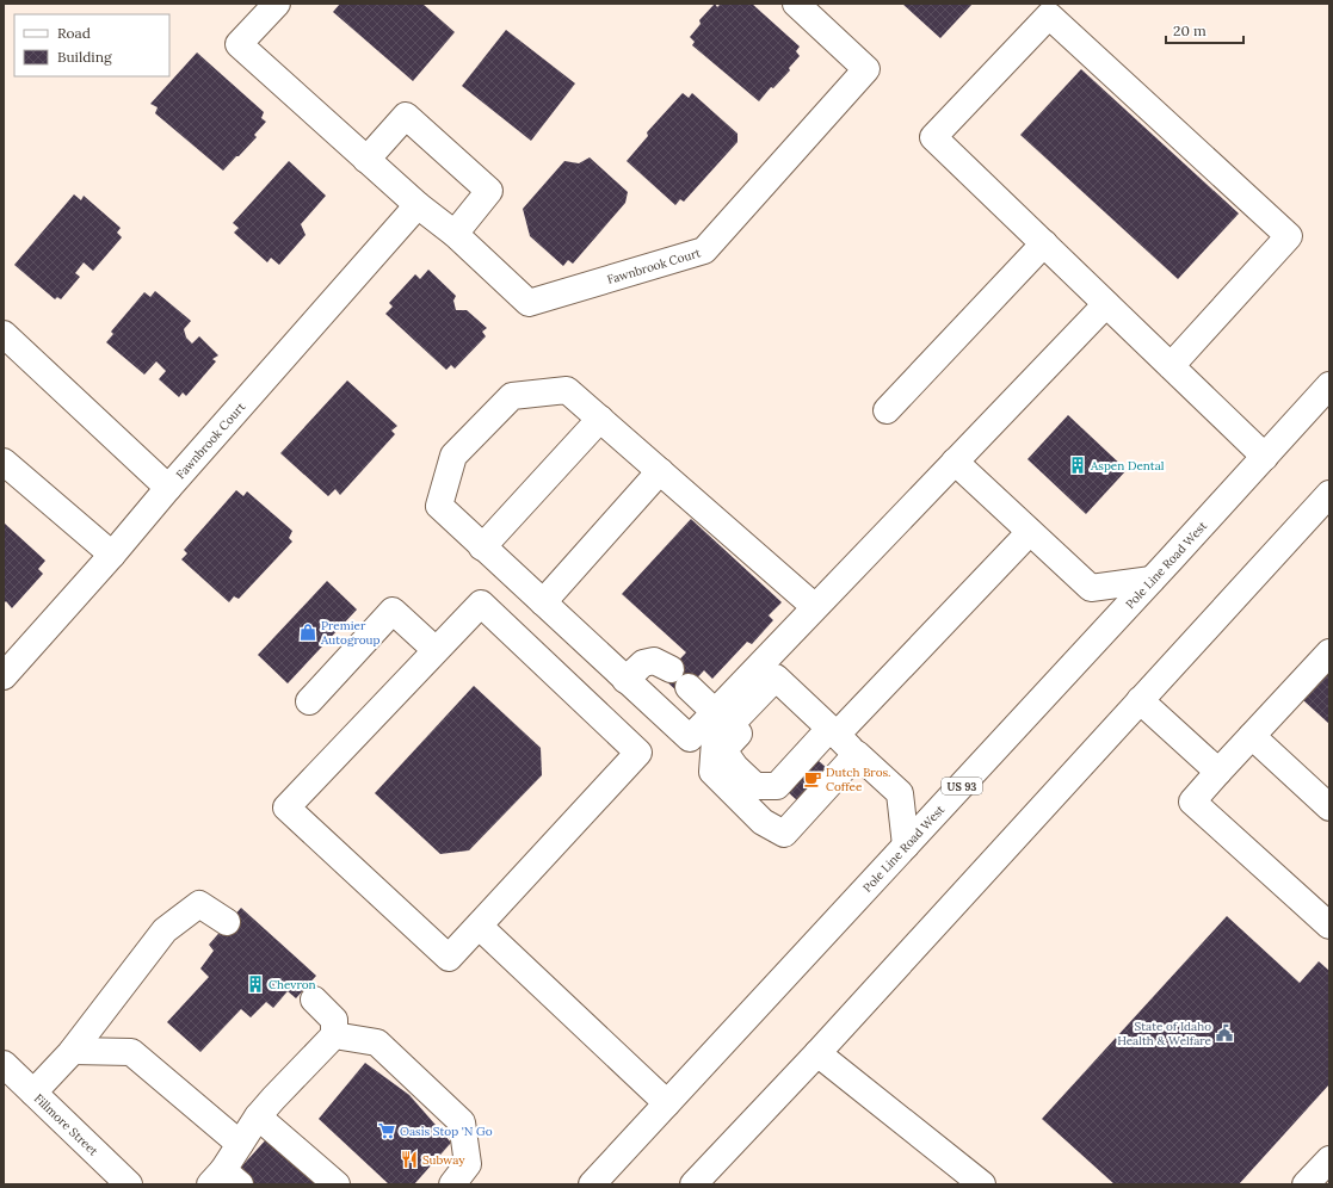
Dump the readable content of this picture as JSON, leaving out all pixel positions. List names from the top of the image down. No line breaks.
{"streets":{"main road":["Fawnbrook Court","Pole Line Road West","US 93","Fillmore Street"]},"places":{"building":["Aspen Dental","Chevron"],"shop":["Premier Autogroup"],"cafe":["Dutch Bros. Coffee"],"public building":["State of Idaho Health & Welfare"],"supermarket":["Oasis Stop 'N Go"],"restaurant":["Subway"]},"legend":["Road","Building"],"scale_bar":"20 m"}
